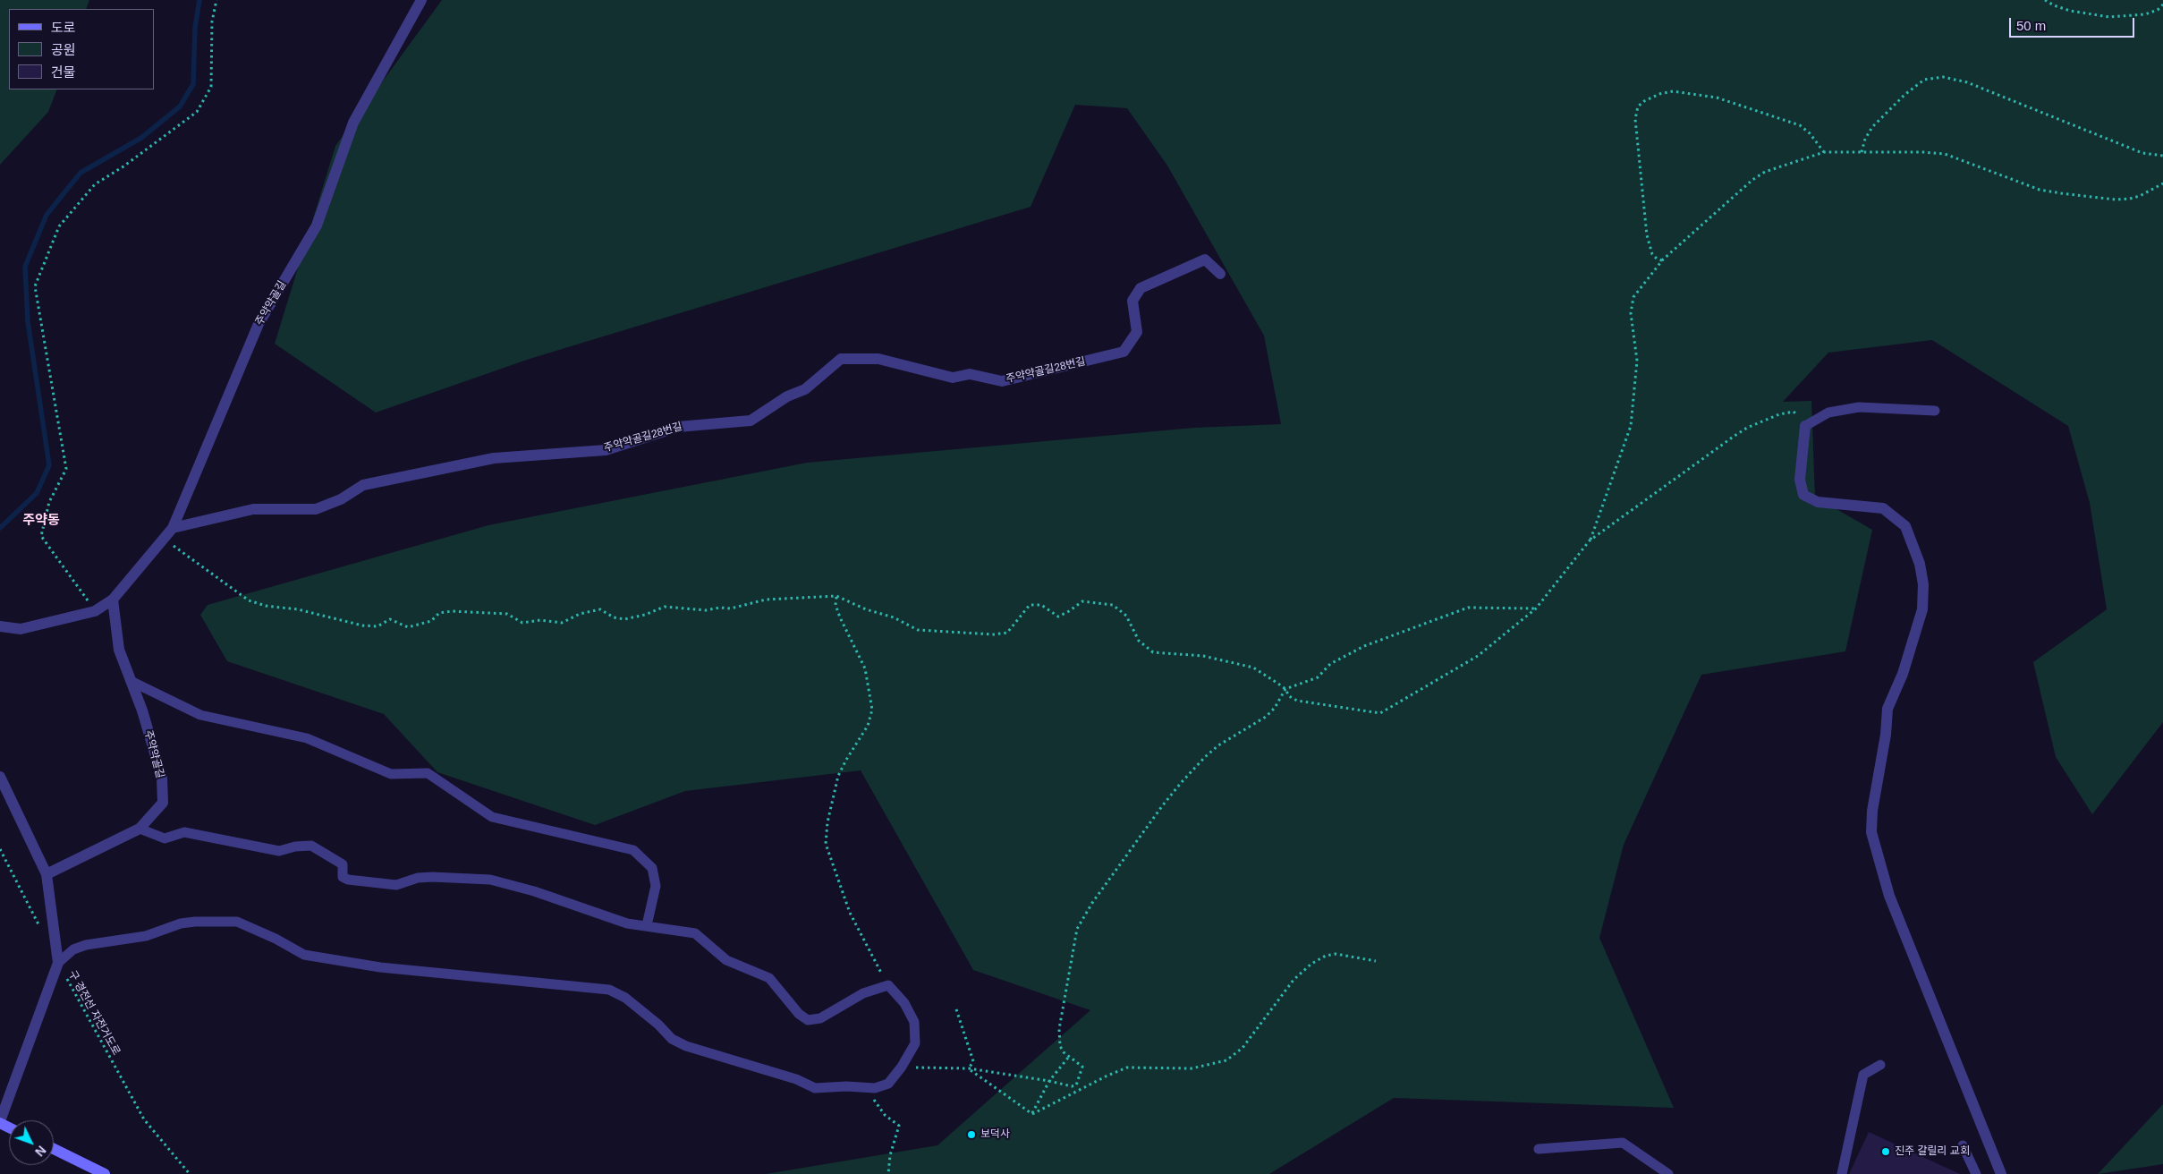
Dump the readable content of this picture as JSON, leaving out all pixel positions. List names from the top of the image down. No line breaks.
{"streets":{"street":["주약약골길","주약약골길28번길"],"path":["구 경전선 자전거도로"]},"crossings":[["주약약골길","주약약골길28번길"]],"districts":["주약동"],"places":["보덕사","진주 갈릴리 교회"],"legend":["도로","공원","건물"],"scale_bar":"50 m","north":"bottom right"}
